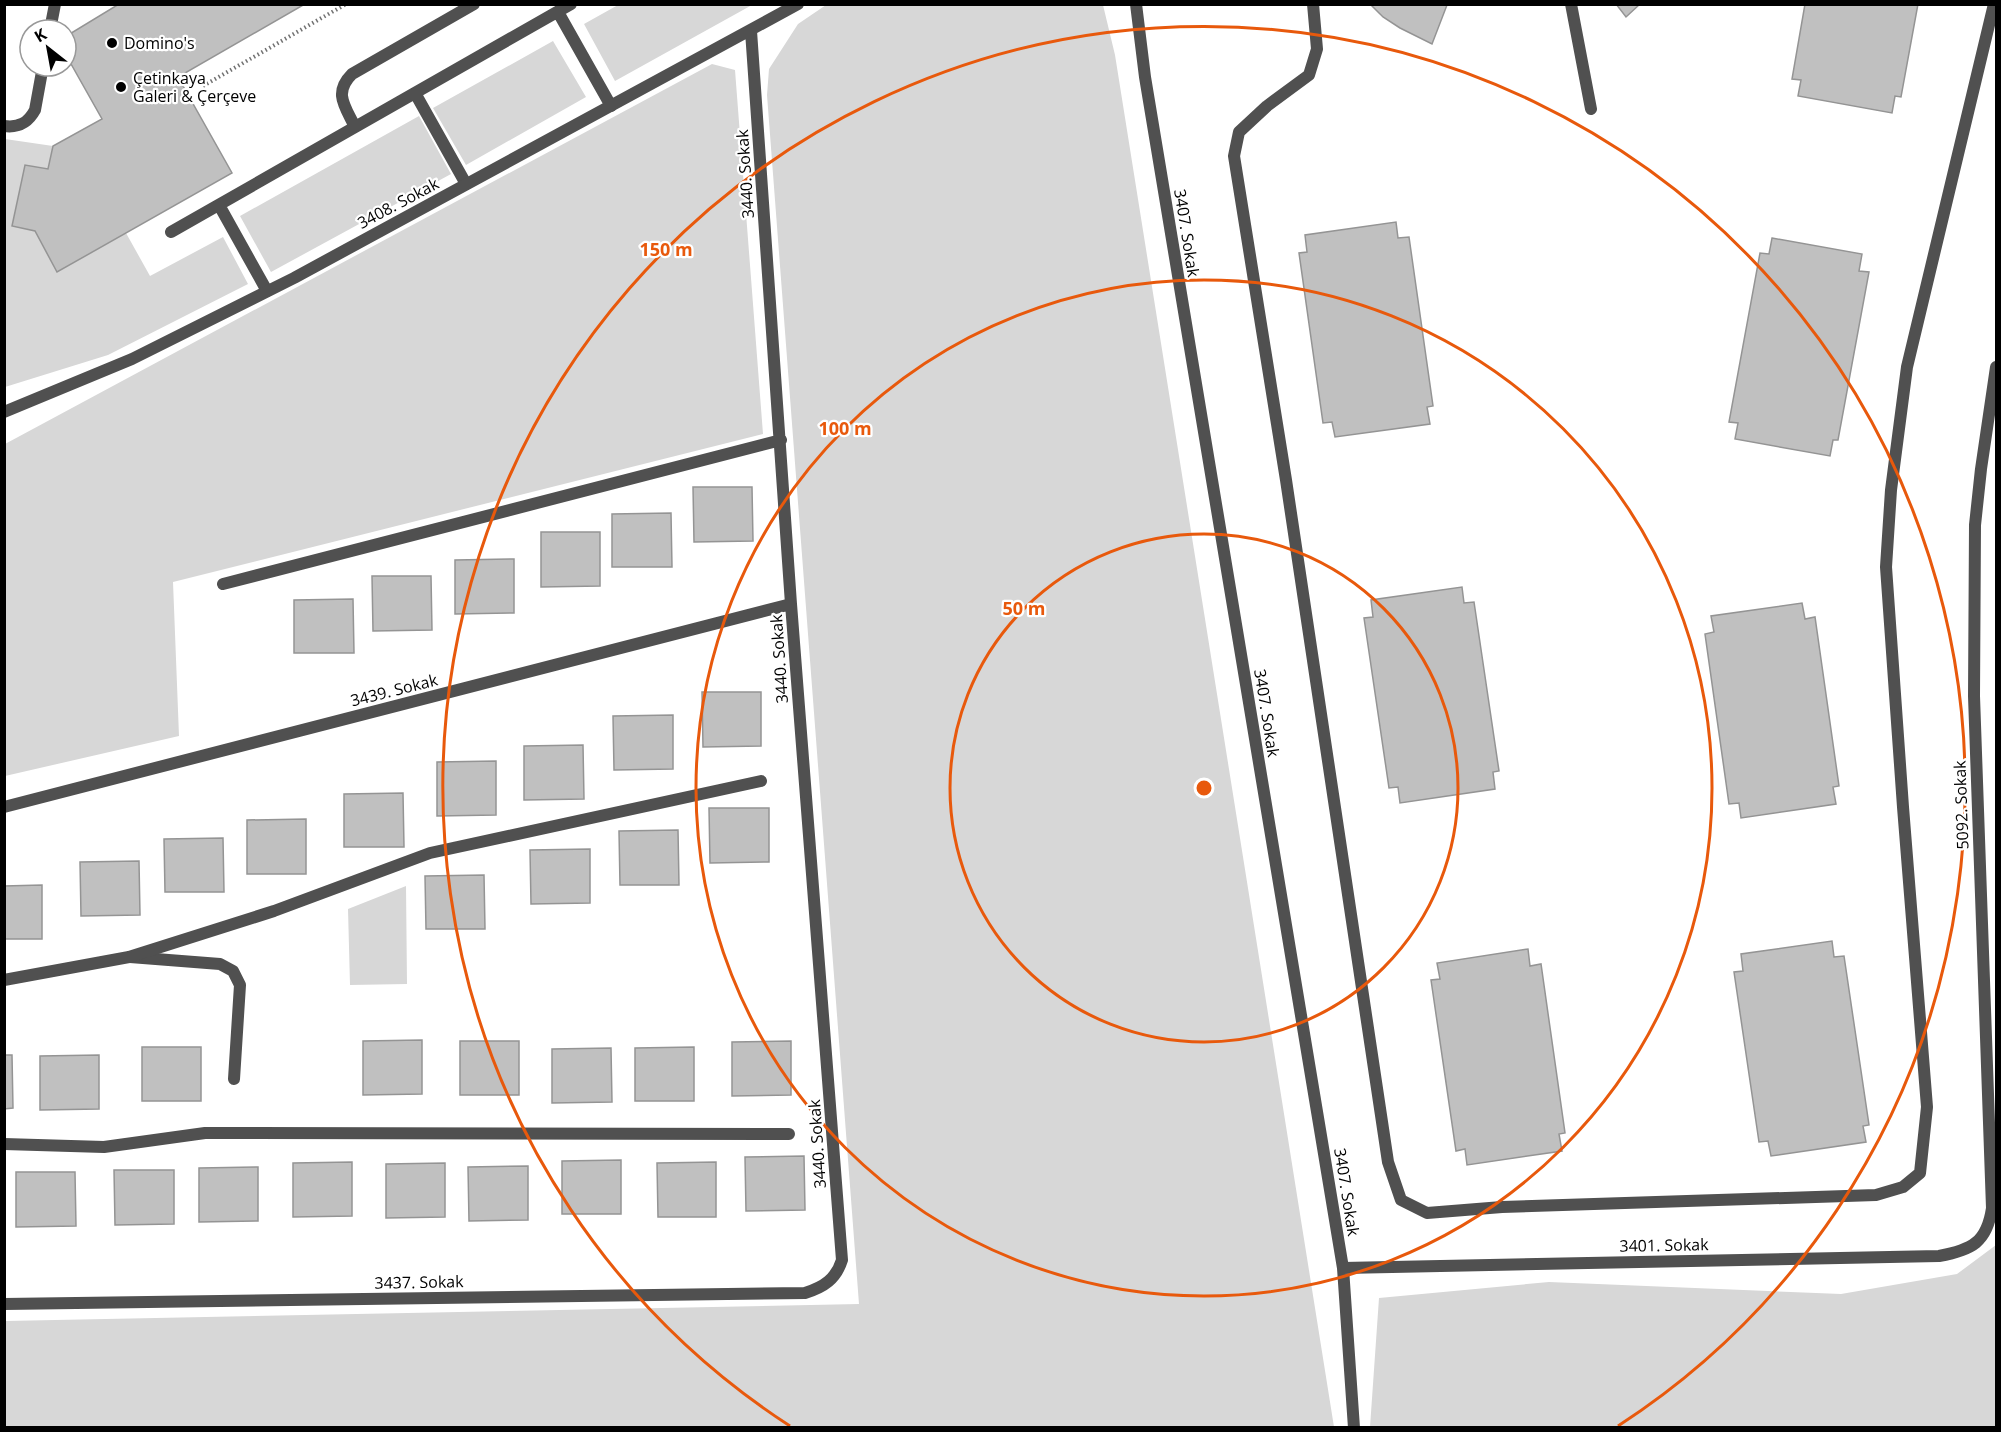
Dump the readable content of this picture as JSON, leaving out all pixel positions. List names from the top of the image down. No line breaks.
{"streets":{"street":["3440. Sokak","3408. Sokak","3407. Sokak","3439. Sokak","5092. Sokak","3401. Sokak","3437. Sokak"]},"crossings":[["3440. Sokak","3408. Sokak"],["3440. Sokak","3439. Sokak"],["3440. Sokak","3437. Sokak"],["3407. Sokak","3401. Sokak"],["5092. Sokak","3401. Sokak"]],"places":["Domino's","Çetinkaya Galeri & Çerçeve"],"north":"top left","rings":["150 m","100 m","50 m"]}
